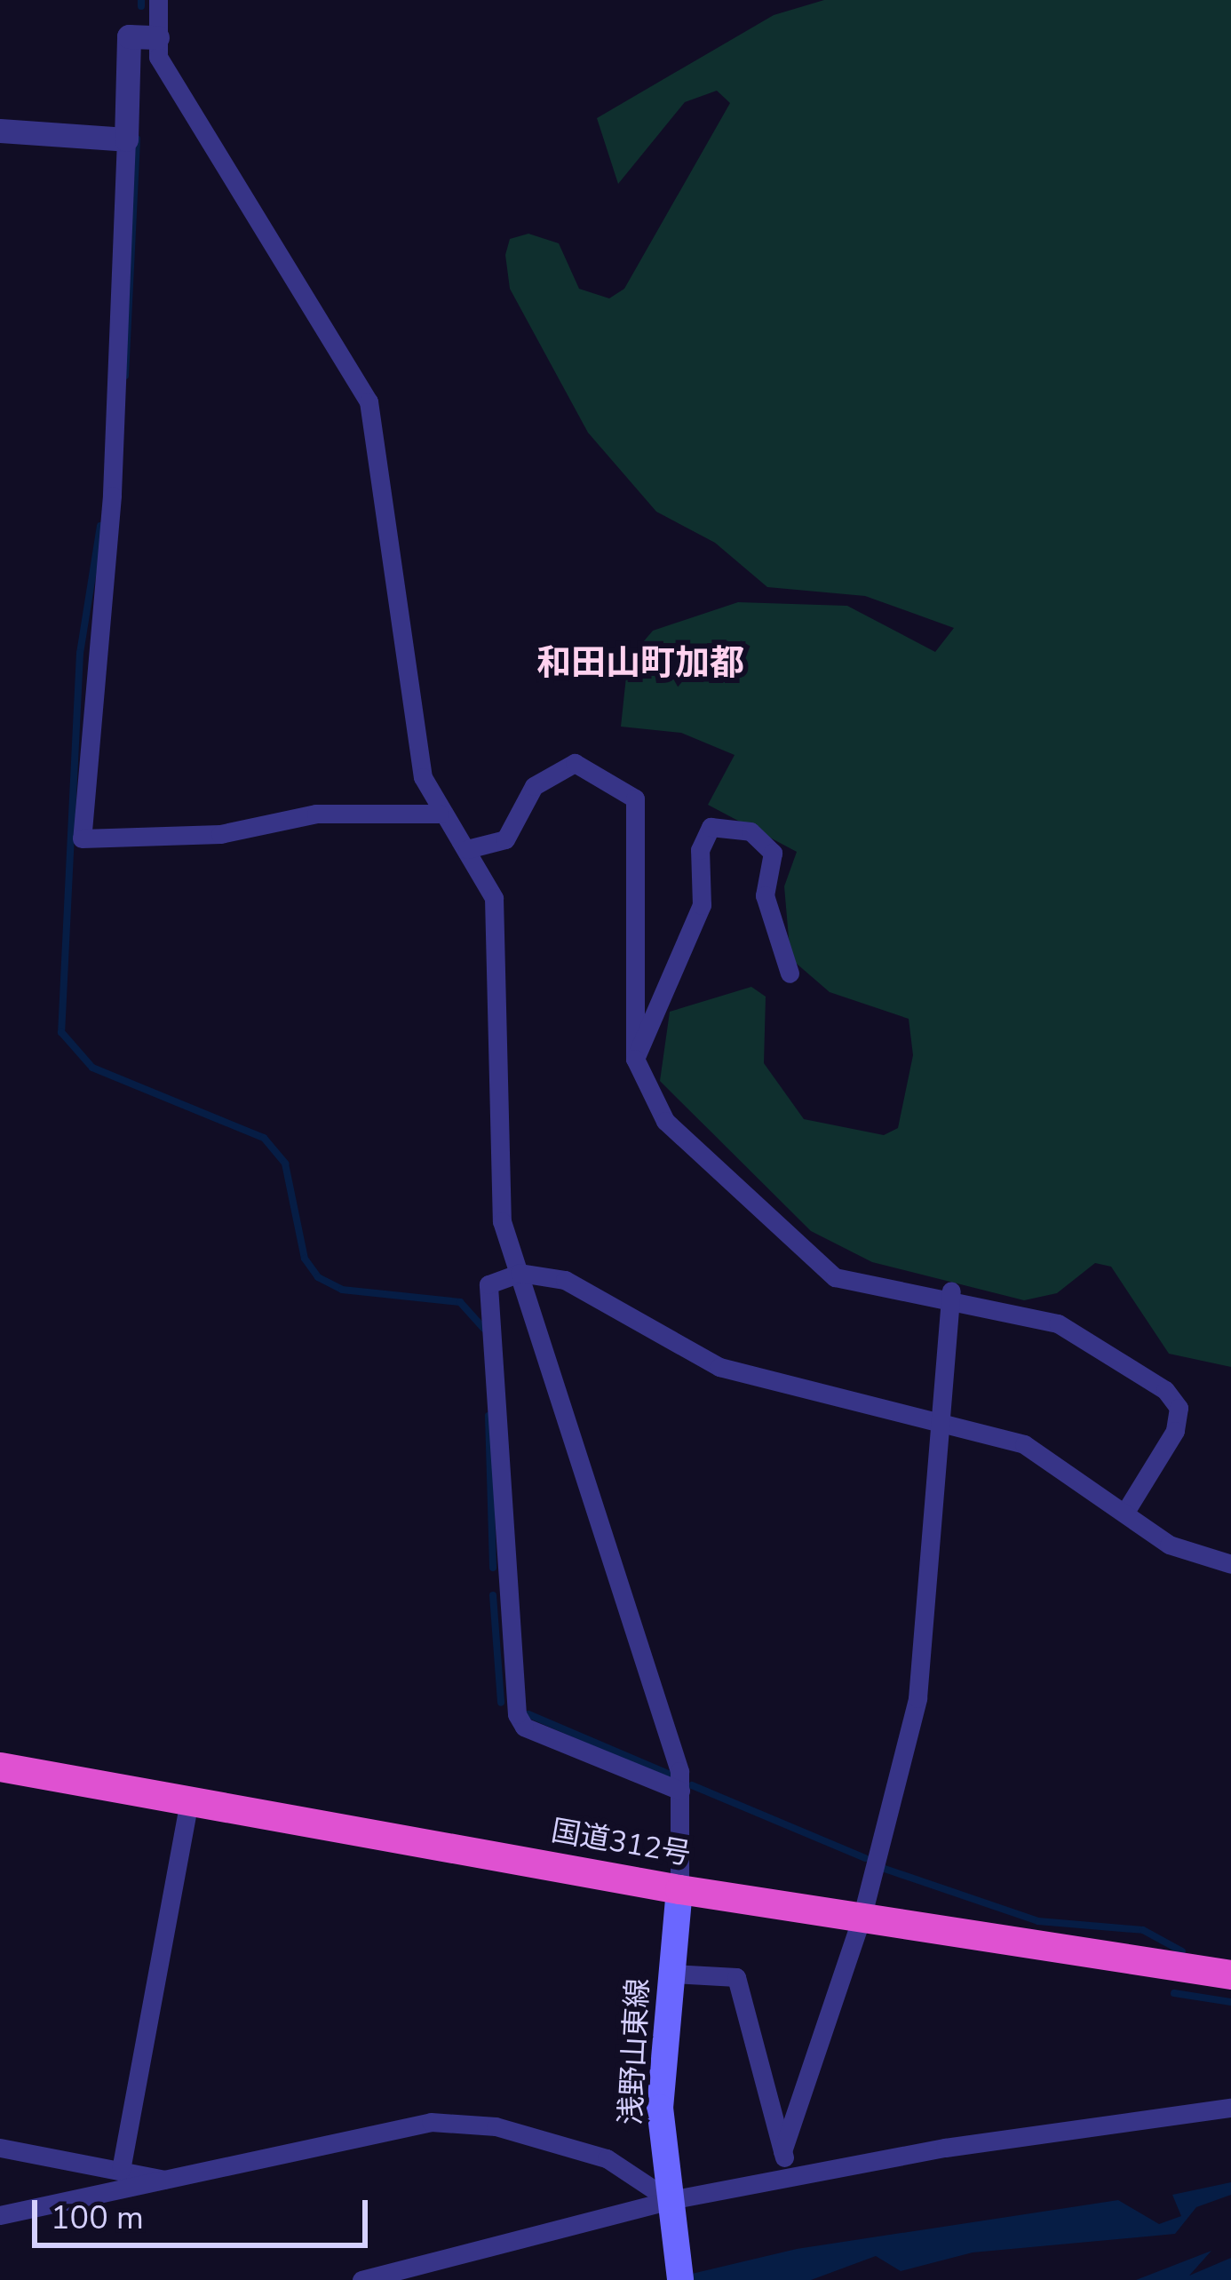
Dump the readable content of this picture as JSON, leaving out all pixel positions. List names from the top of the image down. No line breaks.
{"streets":{"highway":["国道312号"],"main road":["浅野山東線"]},"crossings":[["国道312号","浅野山東線"]],"districts":["和田山町加都"],"scale_bar":"100 m"}
